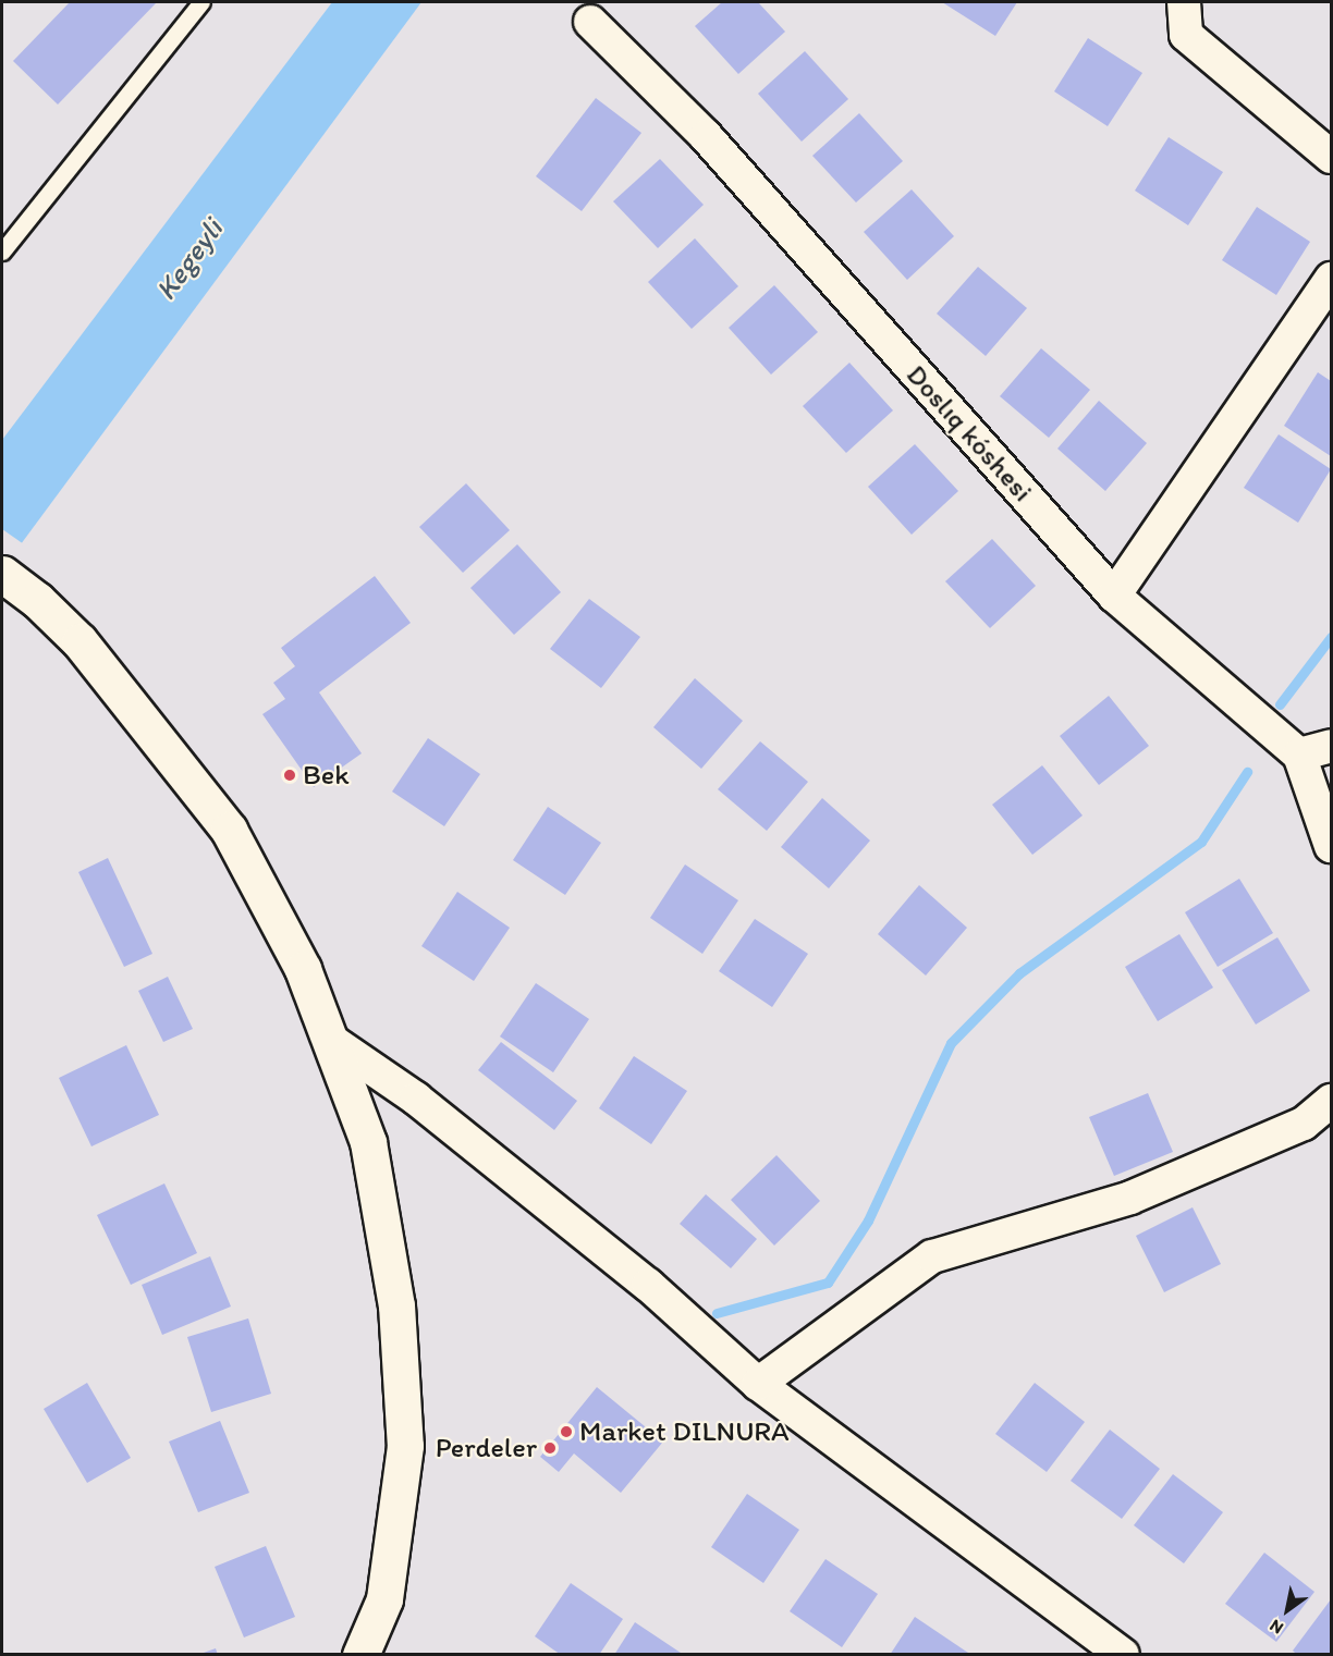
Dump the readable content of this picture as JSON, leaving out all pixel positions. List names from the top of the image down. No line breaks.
{"streets":{"street":["Doslıq kóshesi"]},"water":["Kegeyli"],"places":["Bek","Market DILNURA","Perdeler"],"north":"bottom left"}
